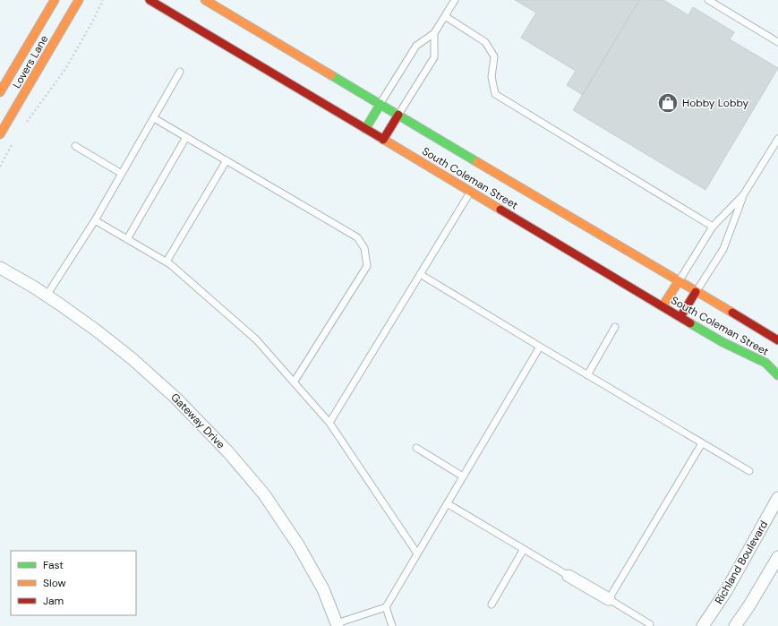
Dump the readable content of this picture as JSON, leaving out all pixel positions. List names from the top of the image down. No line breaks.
{"streets":{"street":["Lovers Lane","South Coleman Street","Gateway Drive","Richland Boulevard"]},"places":{"shop":["Hobby Lobby"]},"legend":["Fast","Slow","Jam"]}
